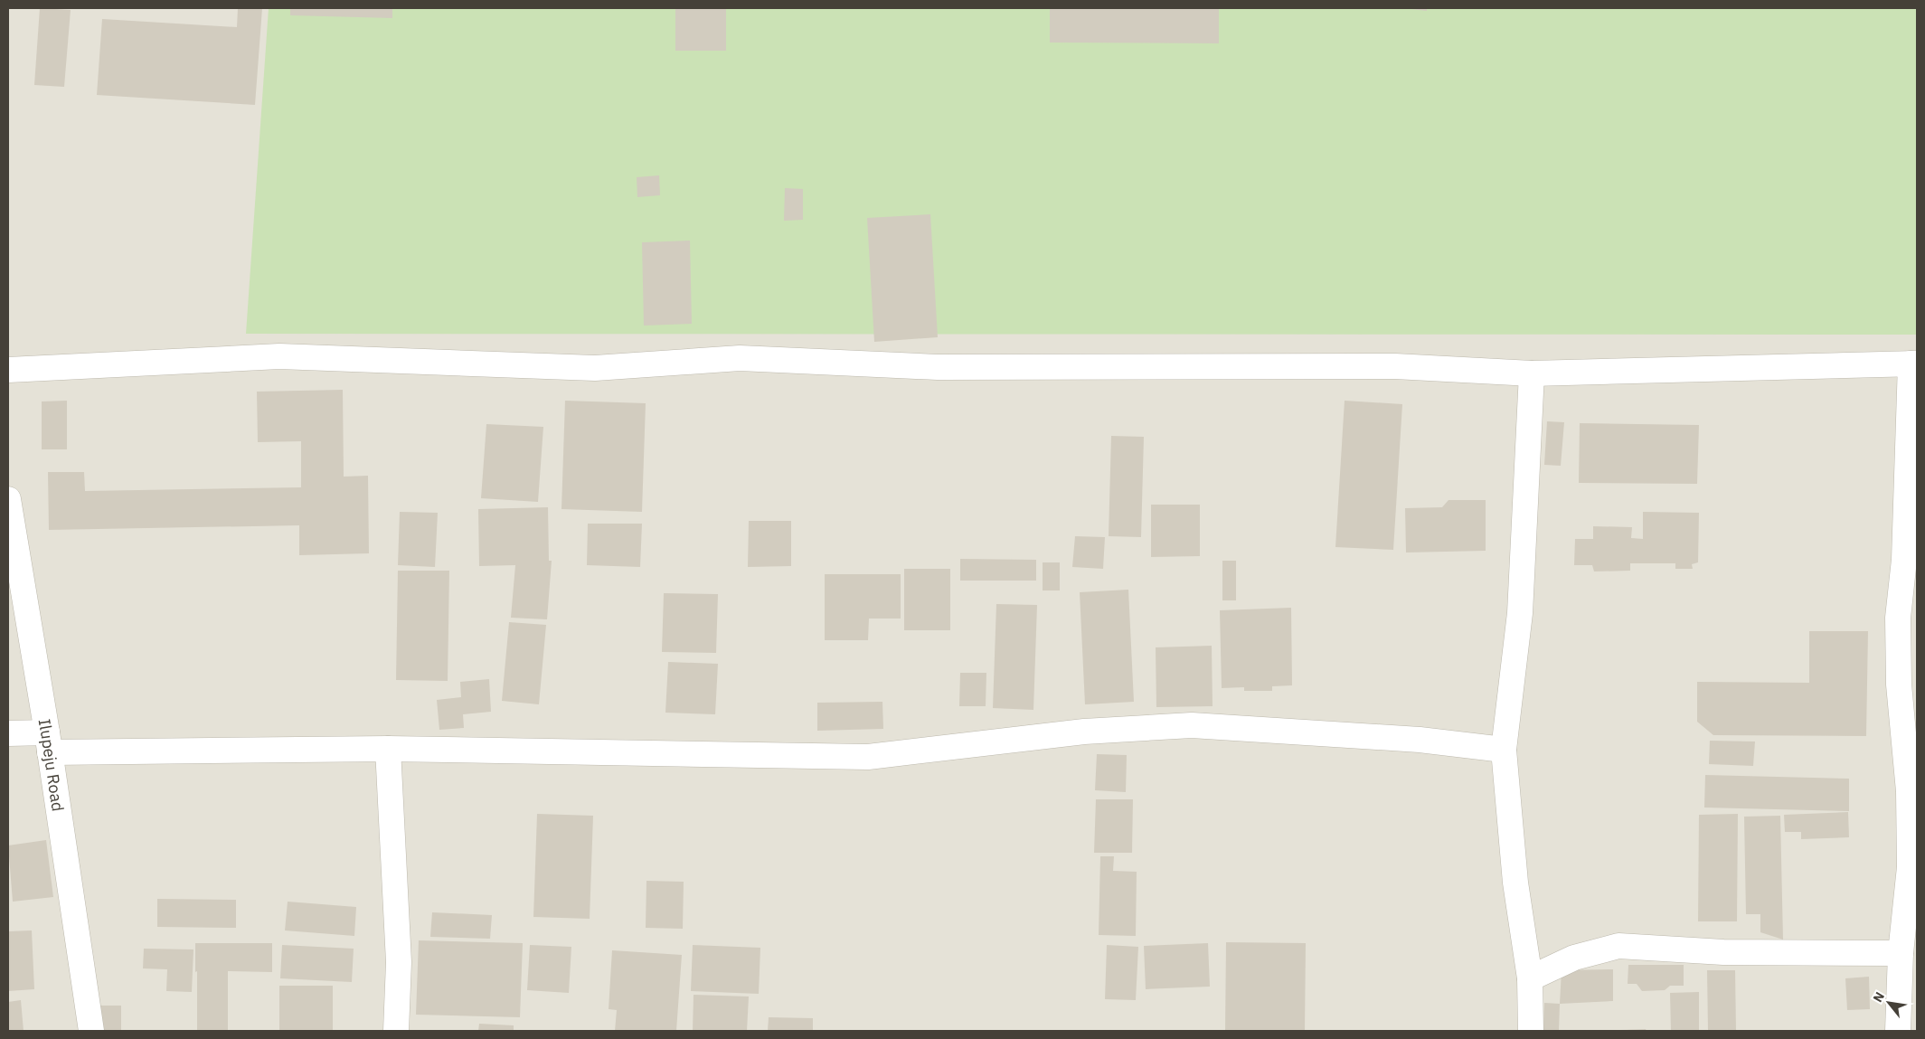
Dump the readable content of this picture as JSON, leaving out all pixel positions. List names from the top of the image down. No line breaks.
{"streets":{"street":["Ilupeju Road"]},"north":"top left"}
